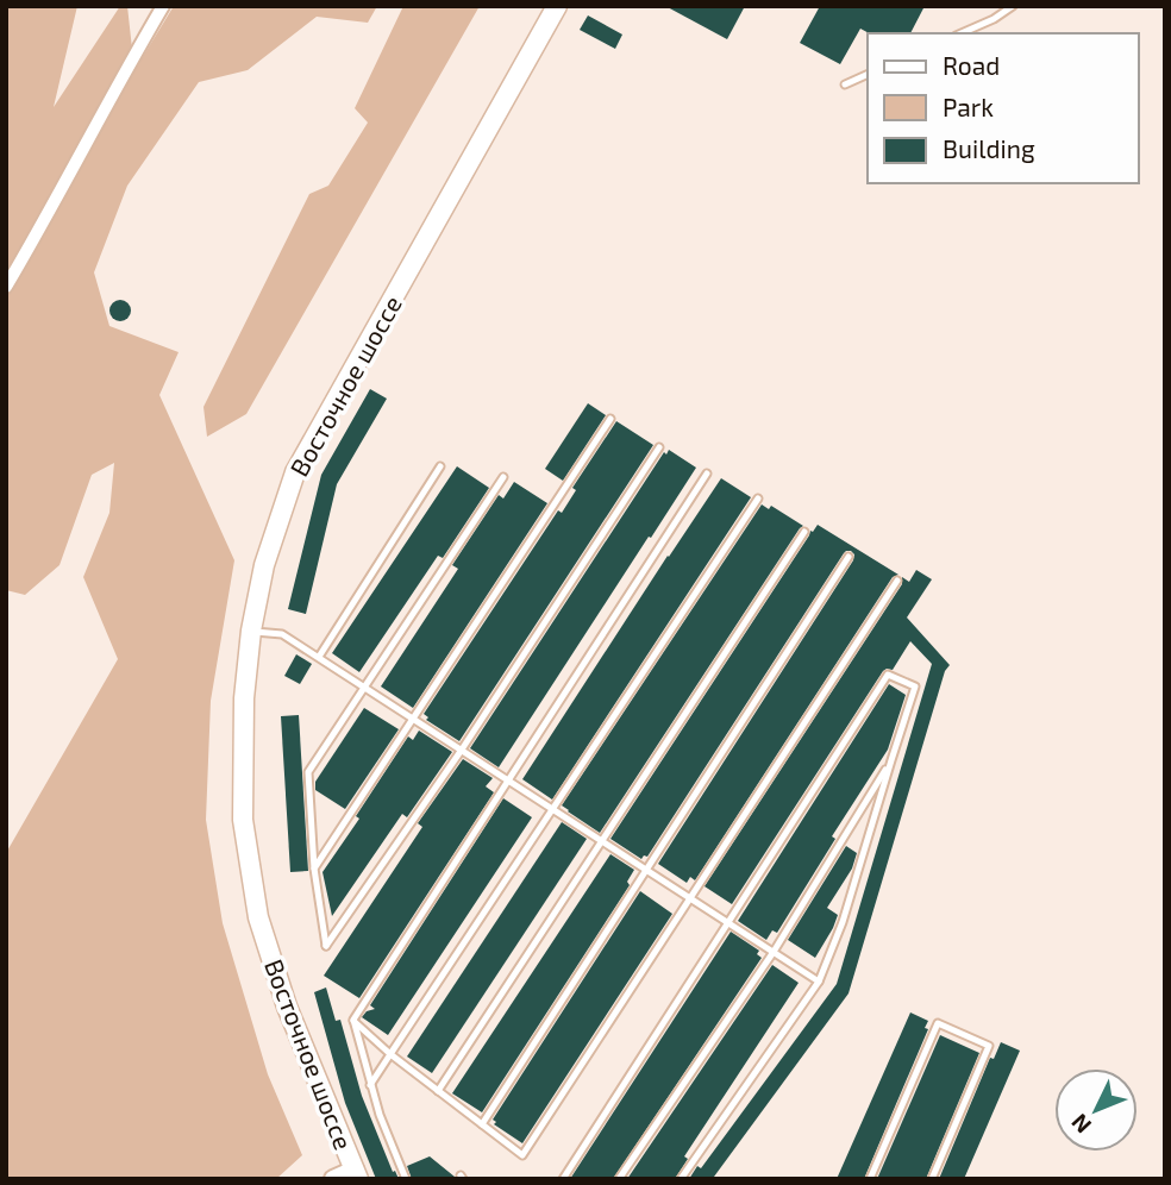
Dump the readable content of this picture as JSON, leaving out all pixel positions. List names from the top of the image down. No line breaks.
{"streets":{"main road":["Восточное шоссе"]},"legend":["Road","Park","Building"],"north":"bottom left"}
